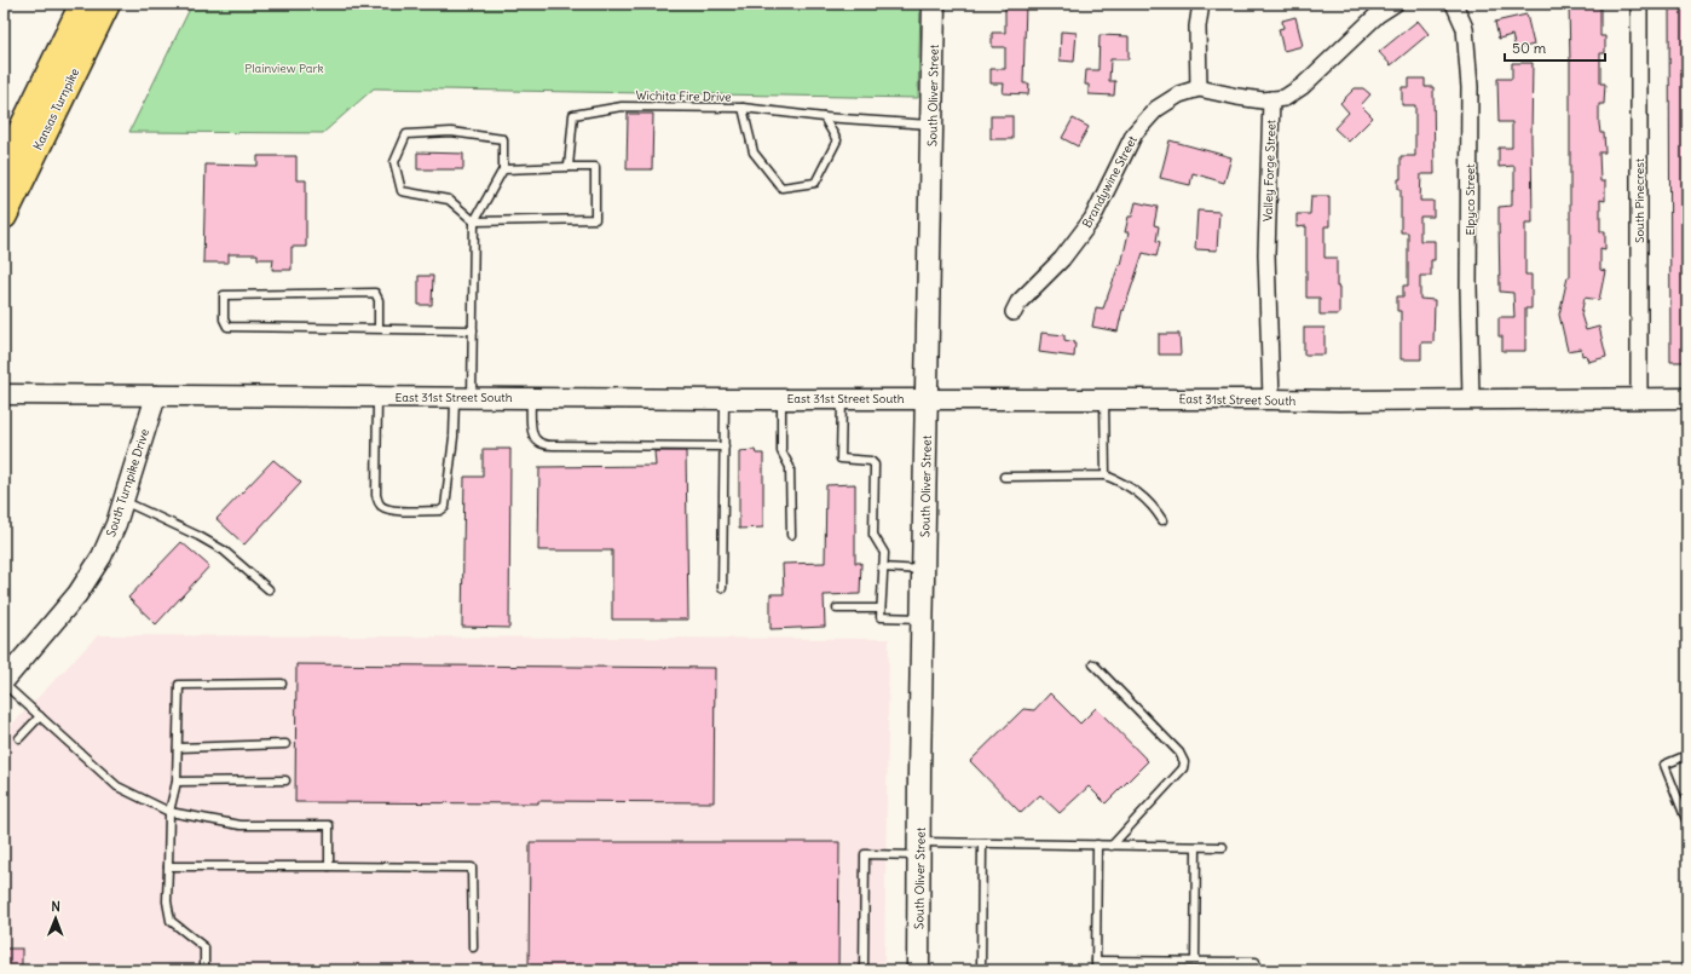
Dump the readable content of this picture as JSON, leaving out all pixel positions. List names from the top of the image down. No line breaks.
{"streets":{"highway":["Kansas Turnpike"],"main road":["South Oliver Street"],"street":["Valley Forge Street","Brandywine Street","Elpyco Street","South Pinecrest","East 31st Street South","South Turnpike Drive"],"lane":["Wichita Fire Drive"]},"crossings":[["South Oliver Street","East 31st Street South"],["Valley Forge Street","East 31st Street South"],["Elpyco Street","East 31st Street South"],["South Pinecrest","East 31st Street South"],["East 31st Street South","South Turnpike Drive"]],"parks":["Plainview Park"],"scale_bar":"50 m","north":"top"}
